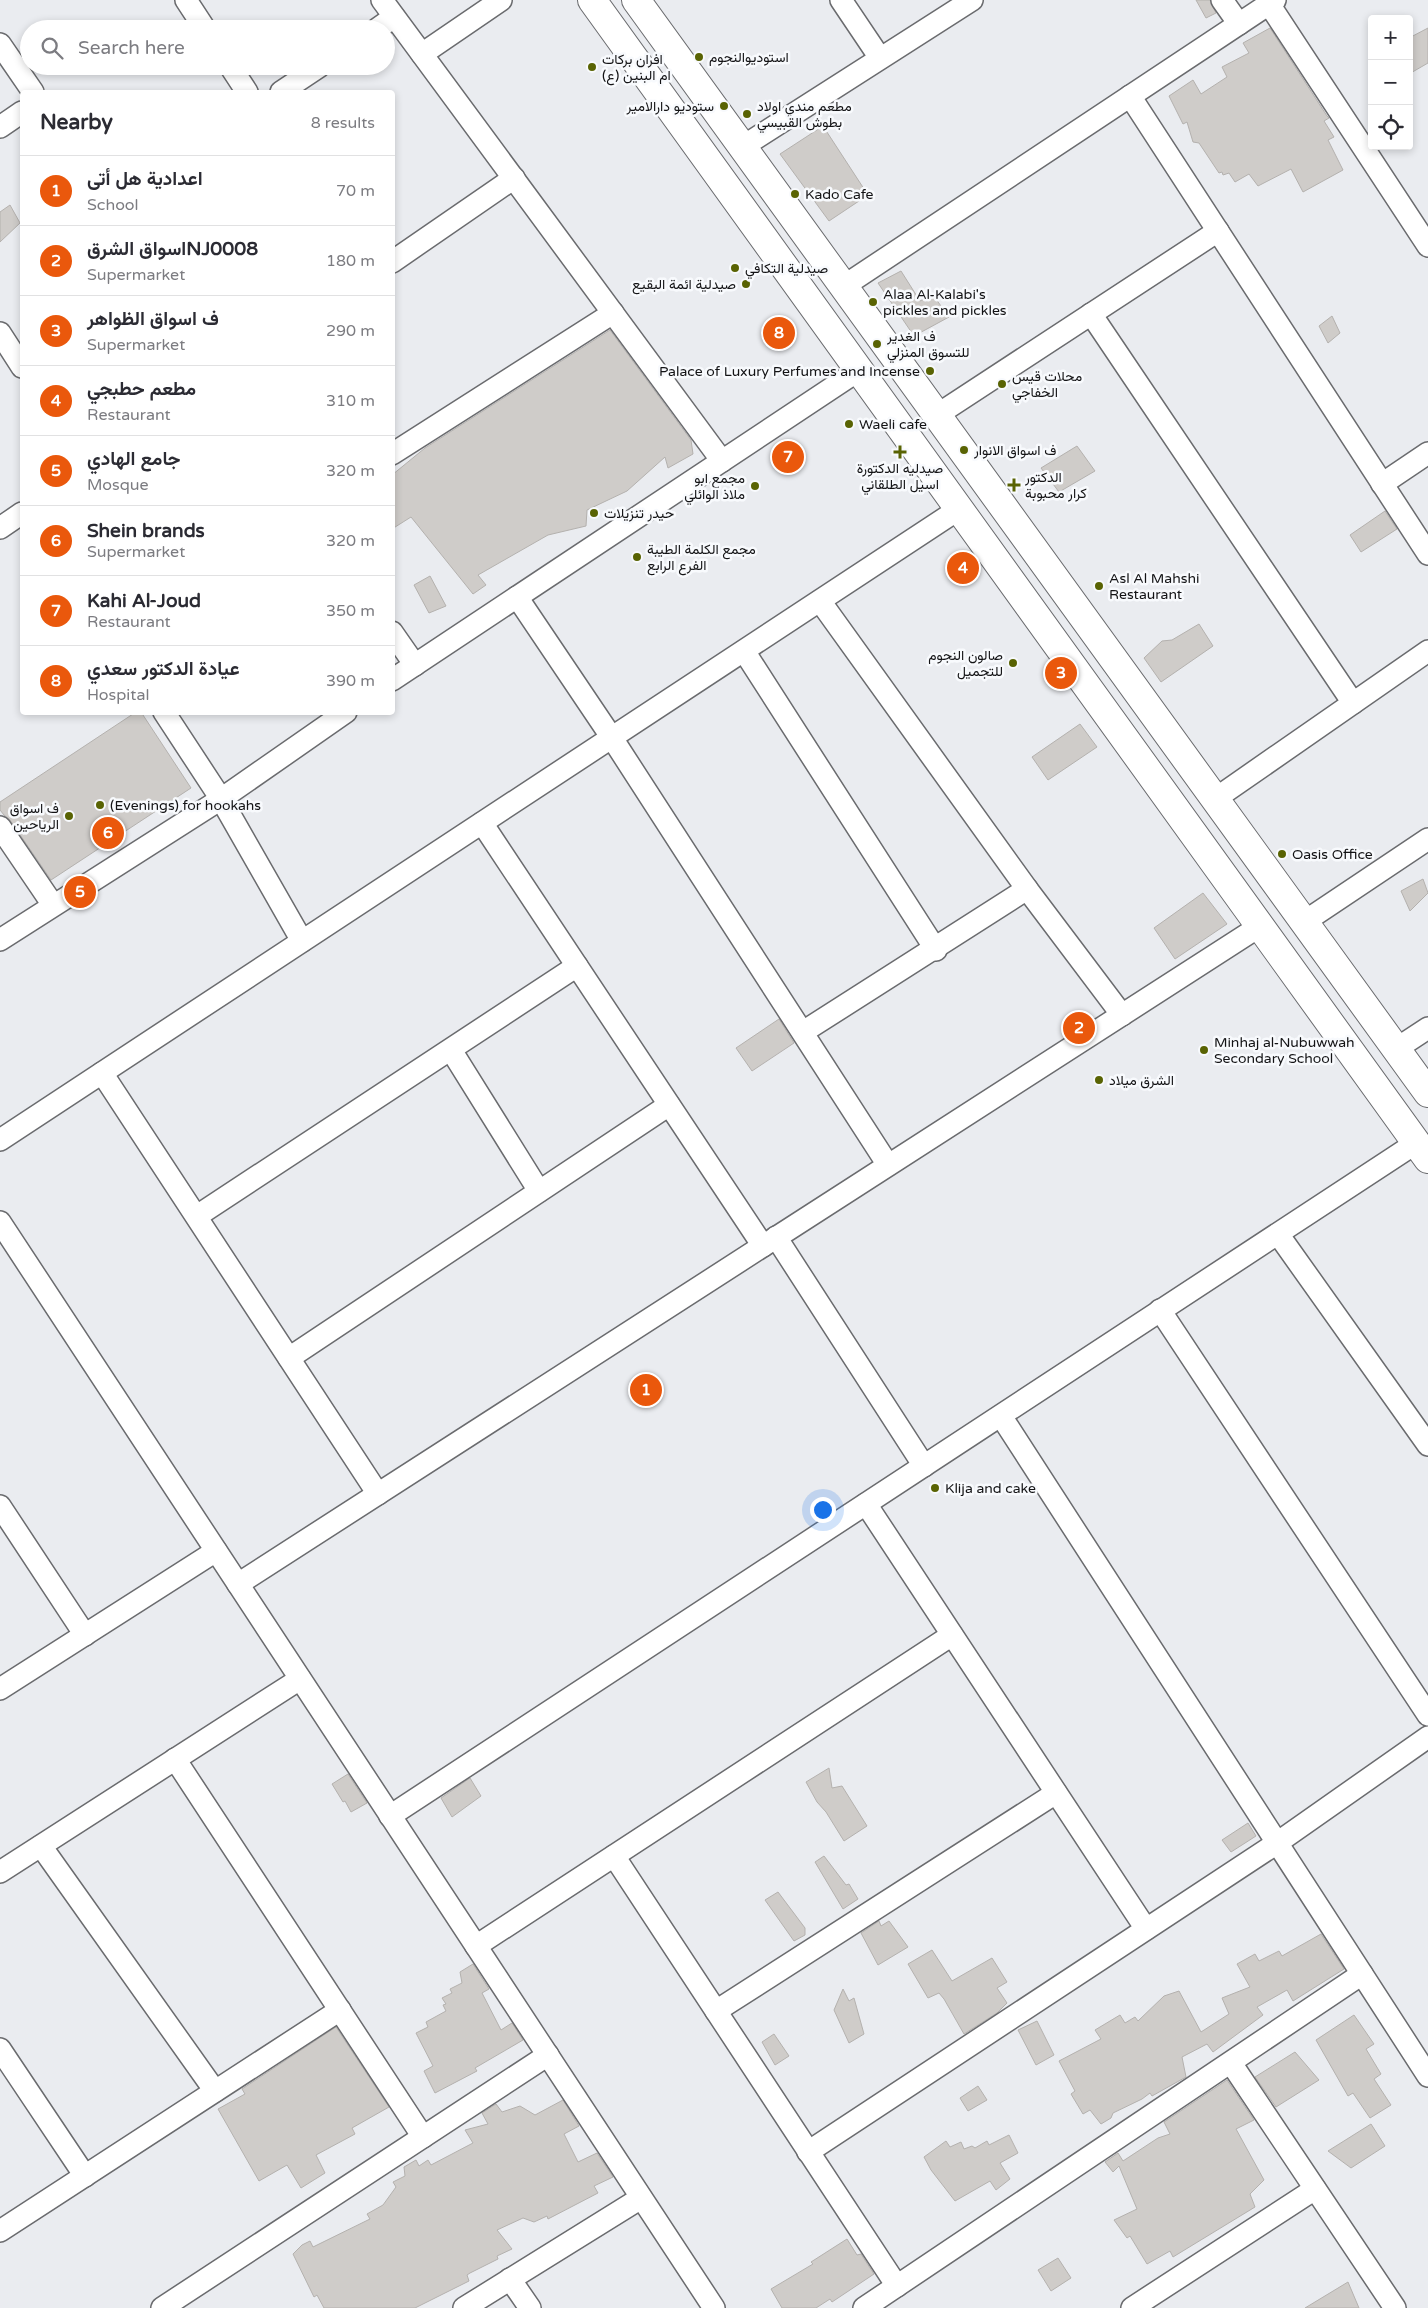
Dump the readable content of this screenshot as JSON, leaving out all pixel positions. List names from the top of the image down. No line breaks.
{"places":{"other":["استوديوالنجوم","افران بركات ام البنين (ع)","ستوديو دارالامير","مطعم مندي اولاد بطوش القبيسي","Kado Cafe","صيدلية التكافي","صيدلية ائمة البقيع","Alaa Al-Kalabi's pickles and pickles","ف الغدير للتسوق المنزلي","Palace of Luxury Perfumes and Incense","محلات قيس الخفاجي","Waeli cafe","ف اسواق الانوار","مجمع ابو ملاذ الوائلي","حيدر تنزيلات","مجمع الكلمة الطيبة الفرع الرابع","Asl Al Mahshi Restaurant","صالون النجوم للتجميل","(Evenings) for hookahs","ف اسواق الرياحين","Oasis Office","Minhaj al-Nubuwwah Secondary School","الشرق ميلاد","Klija and cake"],"health":["صيدليه الدكتورة اسيل الطلقاني","الدكتور كرار محبوبة"]},"page":{"map_buttons":["+","−"],"search":"Search here","heading":["Nearby","8 results"],"list":[{"mark":"1","name":"اعدادية هل أتى","note":"School","value":"70 m"},{"mark":"2","name":"اسواق الشرقNJ0008","note":"Supermarket","value":"180 m"},{"mark":"3","name":"ف اسواق الظواهر","note":"Supermarket","value":"290 m"},{"mark":"4","name":"مطعم حطبجي","note":"Restaurant","value":"310 m"},{"mark":"5","name":"جامع الهادي","note":"Mosque","value":"320 m"},{"mark":"6","name":"Shein brands","note":"Supermarket","value":"320 m"},{"mark":"7","name":"Kahi Al-Joud","note":"Restaurant","value":"350 m"},{"mark":"8","name":"عيادة الدكتور سعدي","note":"Hospital","value":"390 m"}],"pins":["8","7","4","3","6","5","2","1"]}}
